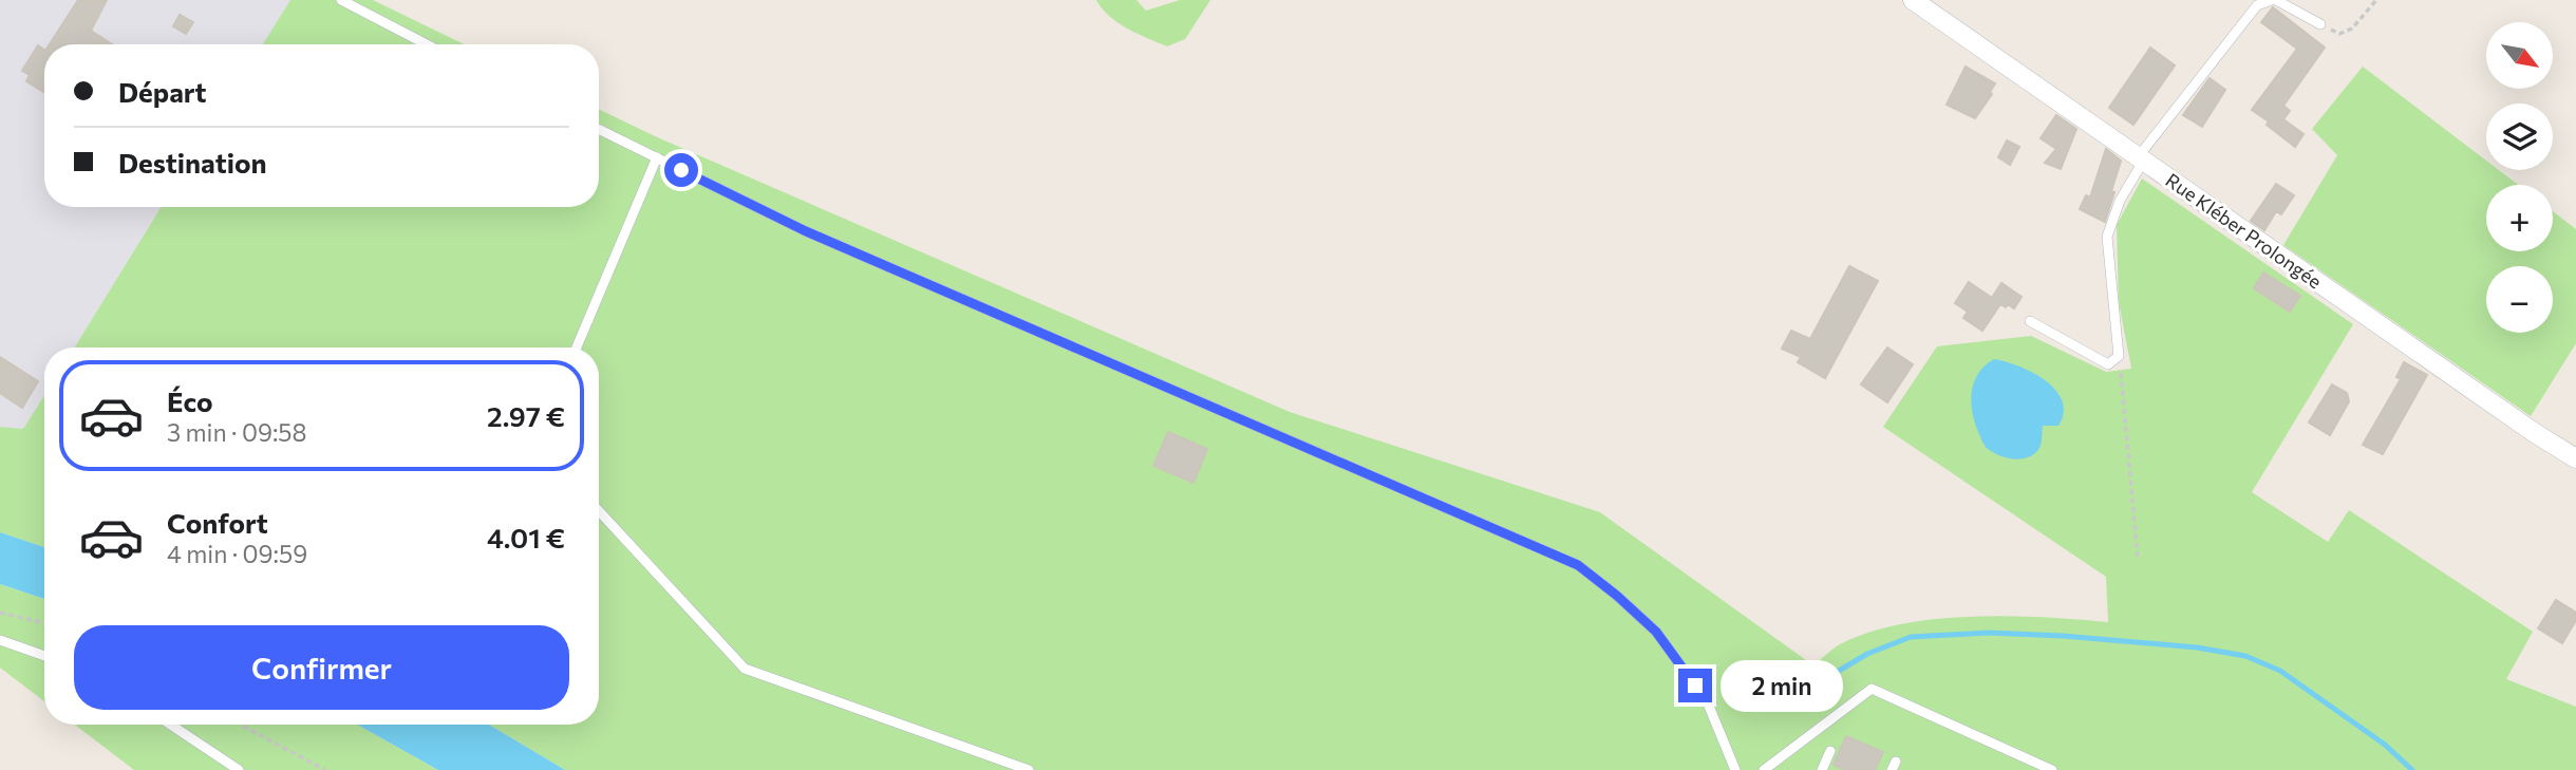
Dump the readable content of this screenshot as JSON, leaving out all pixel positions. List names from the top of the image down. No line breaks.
{"streets":{"street":["Rue Kléber Prolongée"]},"north":"bottom right","page":{"map_buttons":["+","−"],"banner":["Départ","Destination"],"list":[{"name":"Éco","note":"3 min · 09:58","value":"2.97 €"},{"name":"Confort","note":"4 min · 09:59","value":"4.01 €"}],"buttons":"Confirmer","bubble":"2 min"}}
